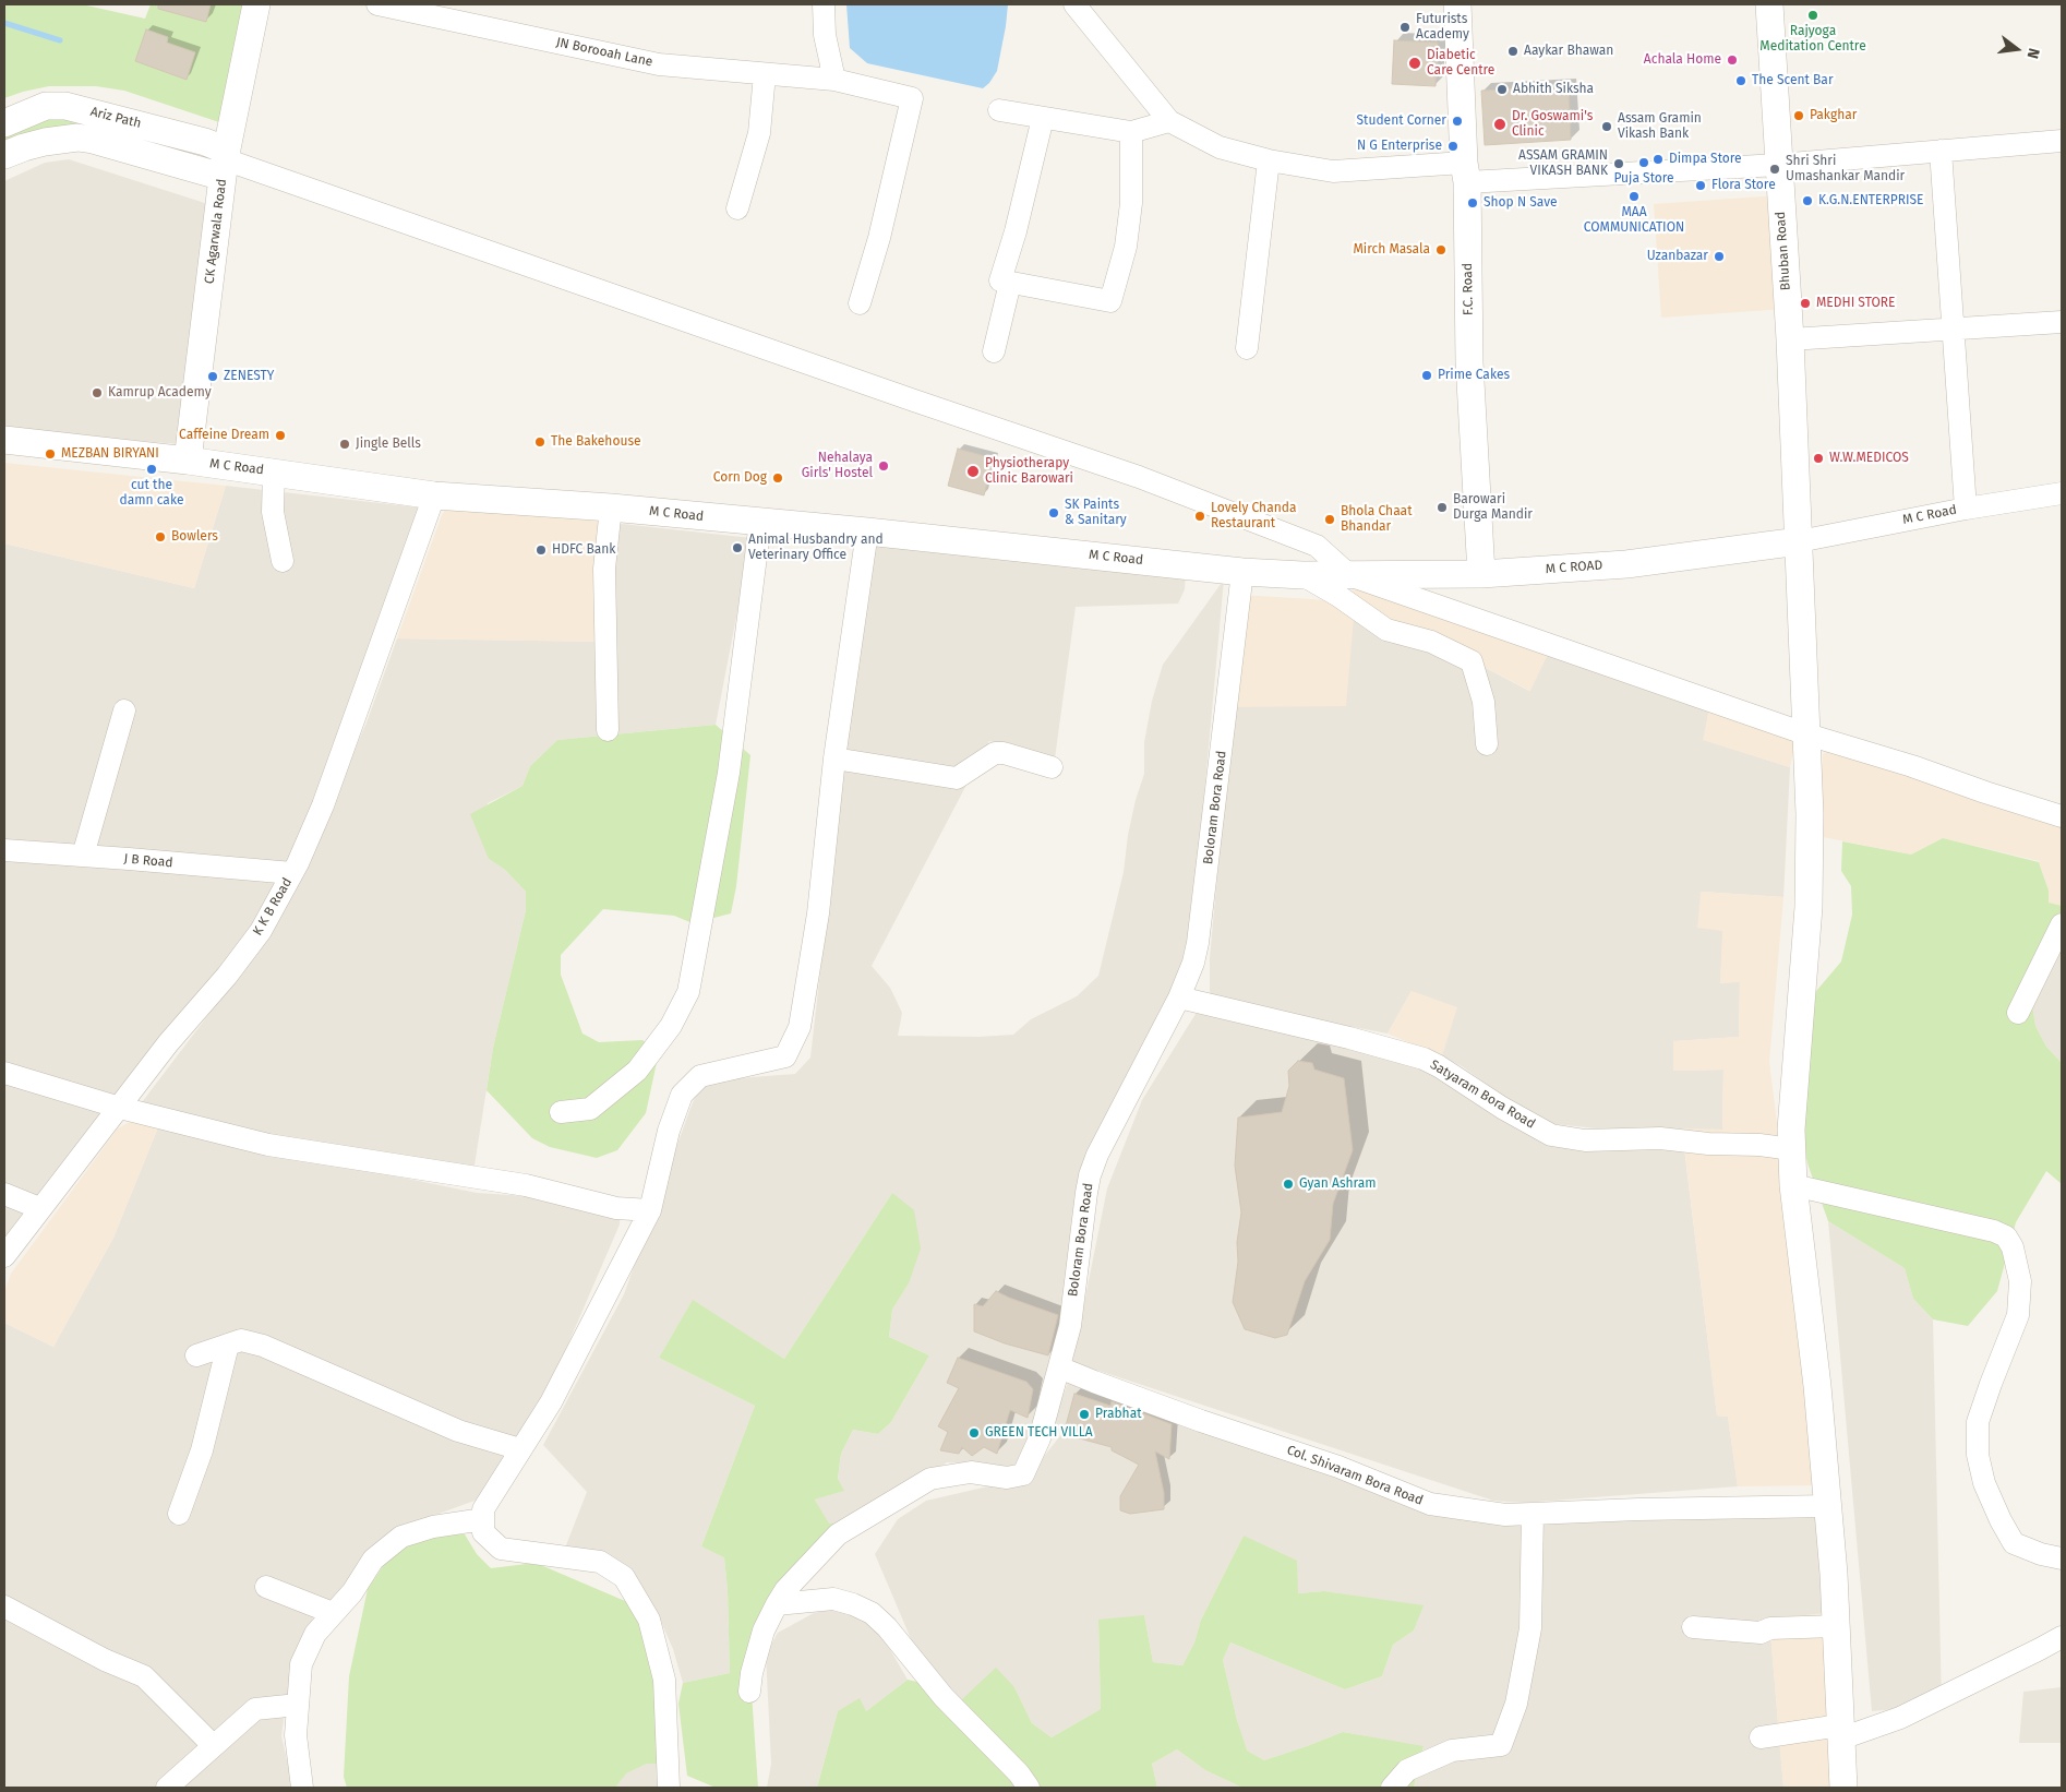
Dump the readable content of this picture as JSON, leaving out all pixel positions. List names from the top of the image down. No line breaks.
{"streets":{"street":["JN Borooah Lane","Ariz Path","CK Agarwala Road","Bhuban Road","F.C. Road","M C Road","M C ROAD","Boloram Bora Road","J B Road","K K B Road","Satyaram Bora Road","Col. Shivaram Bora Road"]},"crossings":[["Ariz Path","CK Agarwala Road"],["CK Agarwala Road","M C Road"],["Bhuban Road","M C Road"],["Bhuban Road","M C ROAD"],["Bhuban Road","Satyaram Bora Road"],["Bhuban Road","Col. Shivaram Bora Road"],["F.C. Road","M C ROAD"],["M C Road","M C ROAD"],["M C Road","Boloram Bora Road"],["M C Road","K K B Road"],["Boloram Bora Road","Satyaram Bora Road"],["Boloram Bora Road","Col. Shivaram Bora Road"],["J B Road","K K B Road"]],"places":["Rajyoga Meditation Centre","Futurists Academy","Aaykar Bhawan","Achala Home","Diabetic Care Centre","The Scent Bar","Abhith Siksha","Pakghar","Student Corner","Dr. Goswami's Clinic","Assam Gramin Vikash Bank","N G Enterprise","Dimpa Store","Puja Store","ASSAM GRAMIN VIKASH BANK","Shri Shri Umashankar Mandir","Flora Store","MAA COMMUNICATION","K.G.N.ENTERPRISE","Shop N Save","Mirch Masala","Uzanbazar","MEDHI STORE","Prime Cakes","ZENESTY","Kamrup Academy","Caffeine Dream","The Bakehouse","Jingle Bells","MEZBAN BIRYANI","W.W.MEDICOS","Nehalaya Girls' Hostel","cut the damn cake","Physiotherapy Clinic Barowari","Corn Dog","Barowari Durga Mandir","SK Paints & Sanitary","Lovely Chanda Restaurant","Bhola Chaat Bhandar","Bowlers","Animal Husbandry and Veterinary Office","HDFC Bank","Gyan Ashram","Prabhat","GREEN TECH VILLA"],"north":"right"}
